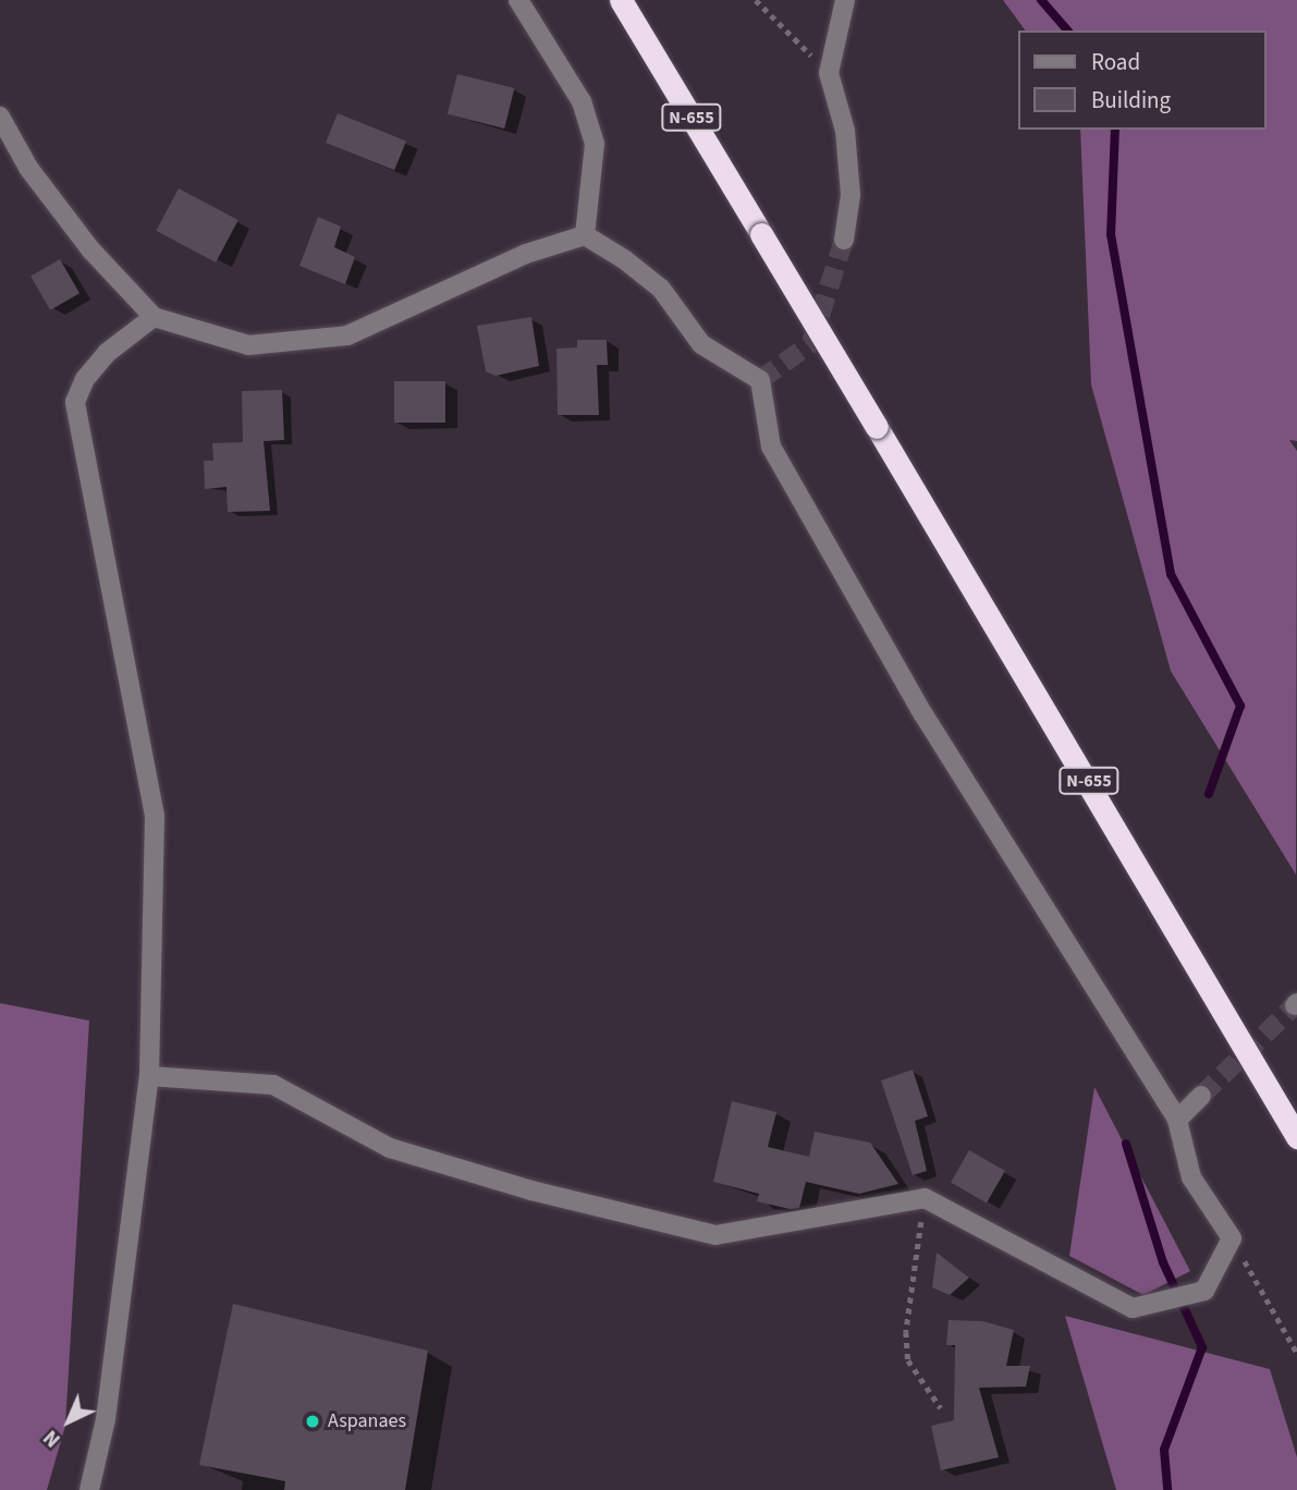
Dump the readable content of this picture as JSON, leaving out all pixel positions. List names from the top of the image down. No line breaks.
{"streets":{"highway":["N-655"]},"places":["Aspanaes"],"legend":["Road","Building"],"north":"bottom left"}
